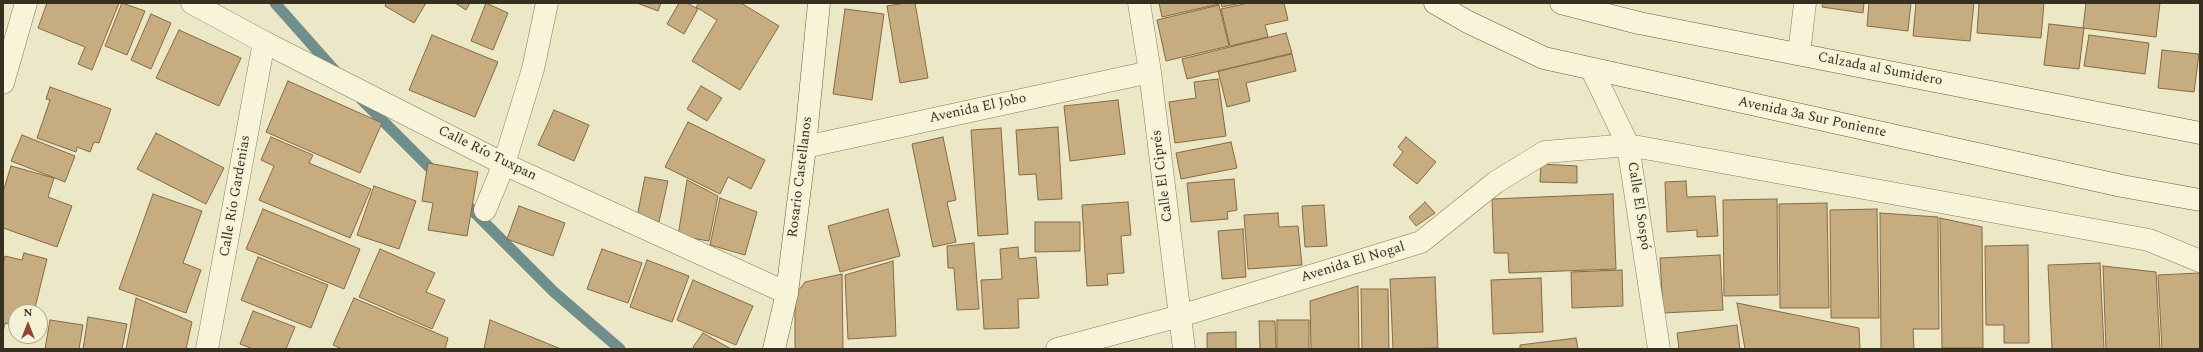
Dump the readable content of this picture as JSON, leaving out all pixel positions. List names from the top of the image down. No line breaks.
{"streets":{"street":["Calzada al Sumidero","Avenida El Jobo","Avenida 3a Sur Poniente","Calle Río Tuxpan","Calle El Ciprés","Rosario Castellanos","Calle Río Gardenias","Calle El Sospó","Avenida El Nogal"]},"crossings":[["Avenida El Jobo","Calle El Ciprés"],["Avenida El Jobo","Rosario Castellanos"],["Avenida 3a Sur Poniente","Calle El Sospó"],["Calle Río Tuxpan","Rosario Castellanos"],["Calle Río Tuxpan","Calle Río Gardenias"],["Calle El Ciprés","Avenida El Nogal"],["Calle El Sospó","Avenida El Nogal"]],"north":"top"}
